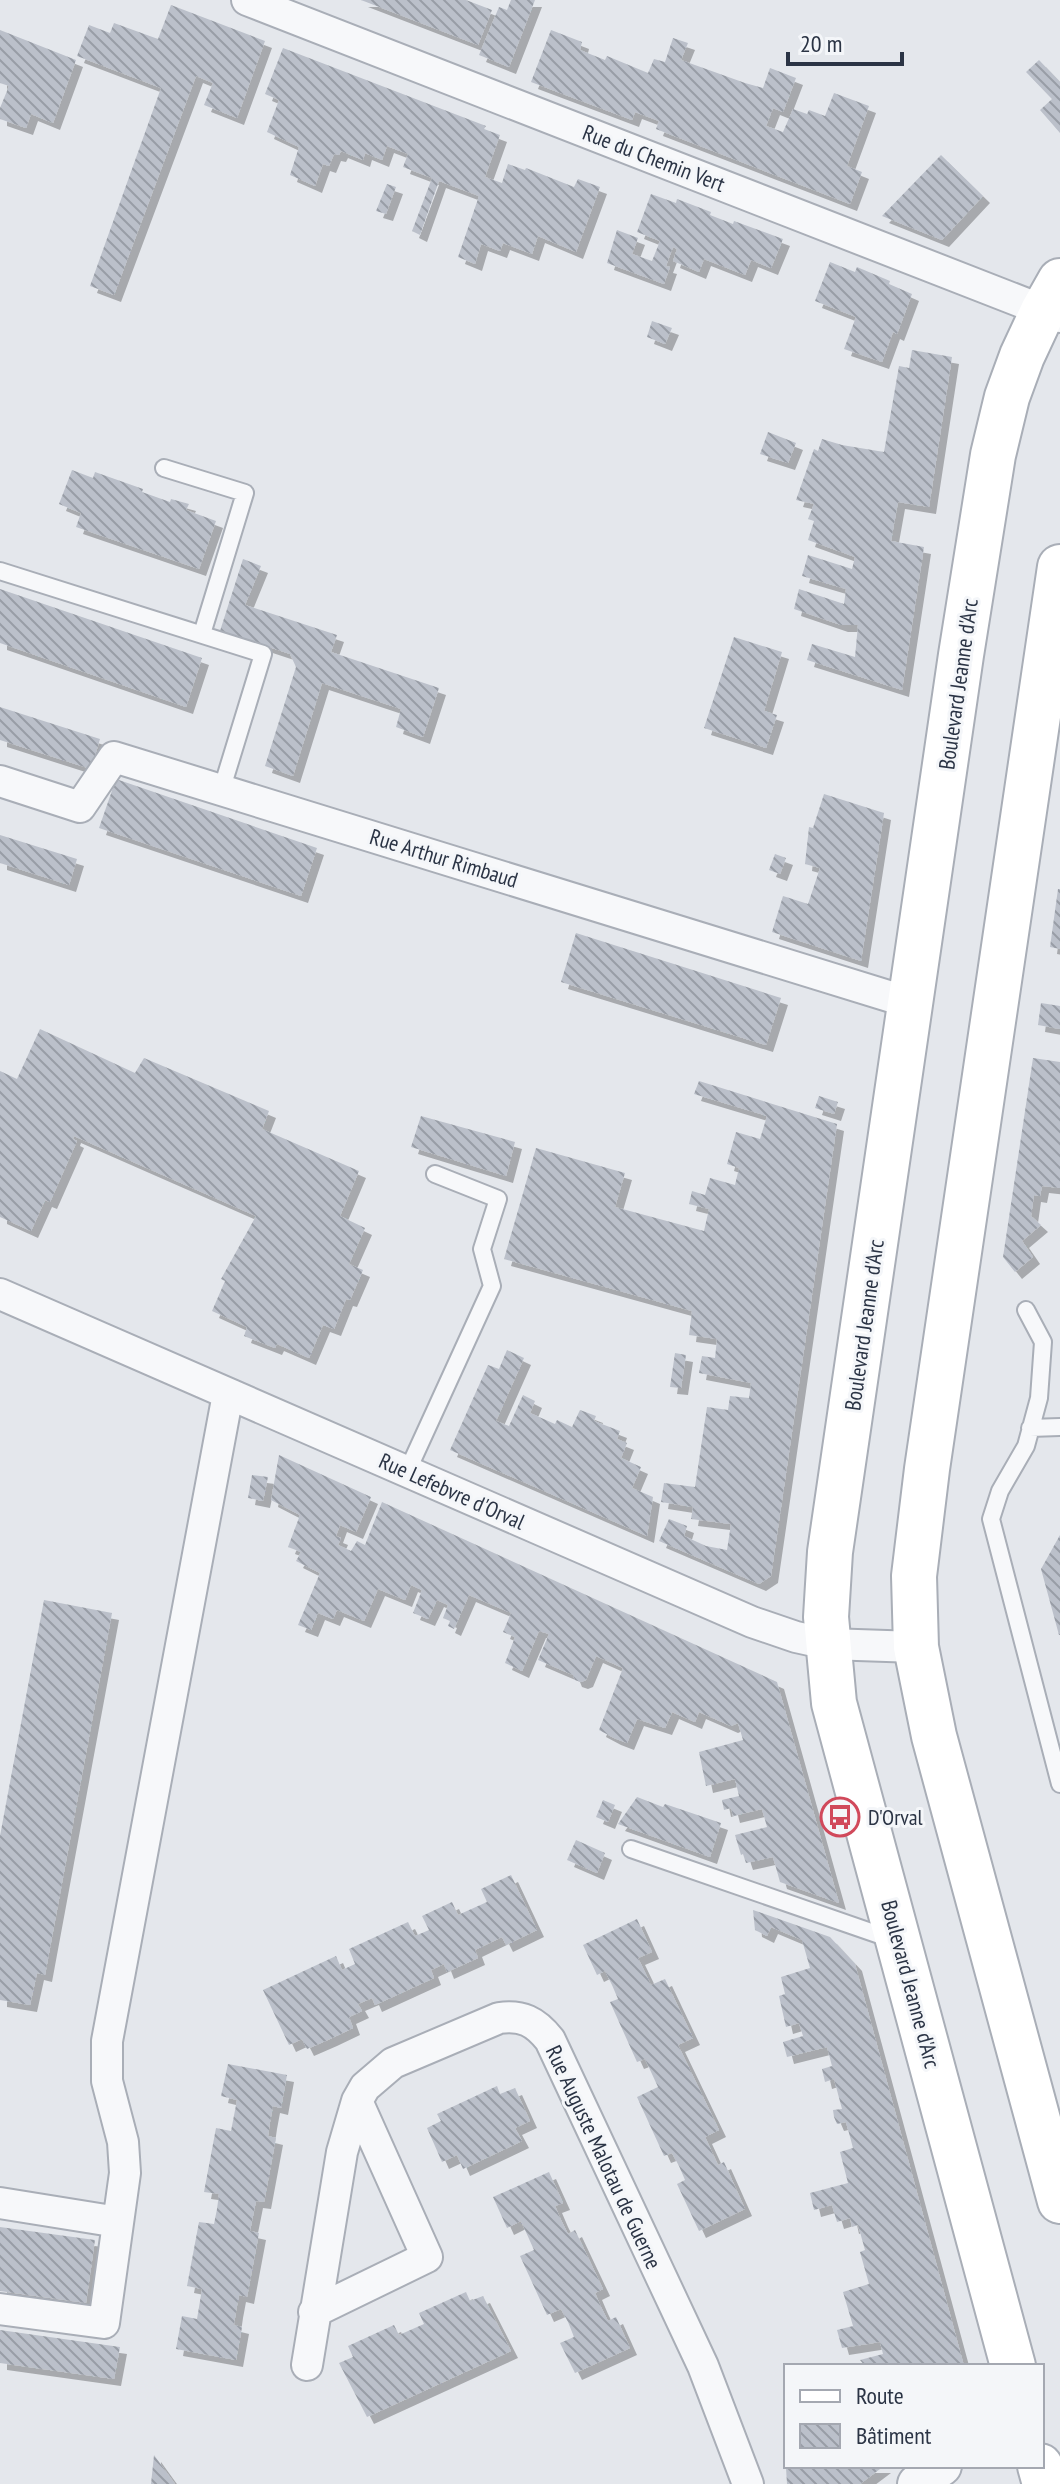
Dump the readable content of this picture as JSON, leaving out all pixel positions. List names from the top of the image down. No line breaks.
{"streets":{"main road":["Boulevard Jeanne d'Arc"],"street":["Rue du Chemin Vert","Rue Arthur Rimbaud","Rue Lefebvre d'Orval","Rue Auguste Malotau de Guerne"]},"crossings":[["Rue du Chemin Vert","Boulevard Jeanne d'Arc"],["Boulevard Jeanne d'Arc","Rue Arthur Rimbaud"],["Boulevard Jeanne d'Arc","Rue Lefebvre d'Orval"]],"places":{"bus stop":["D'Orval"]},"legend":["Route","Bâtiment"],"scale_bar":"20 m"}
